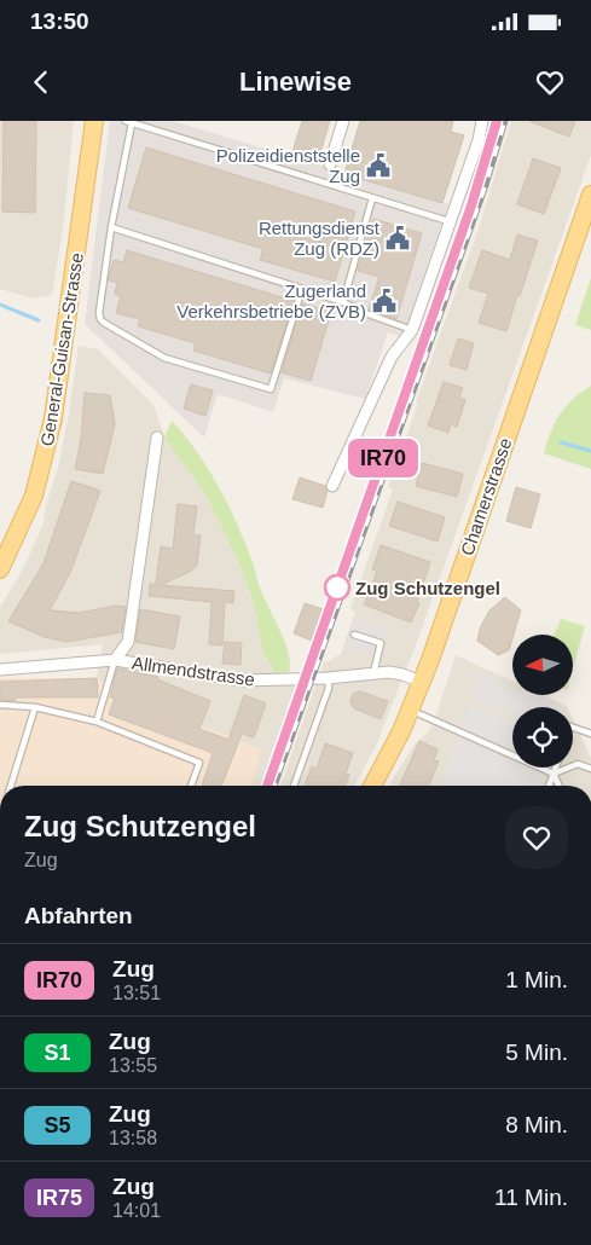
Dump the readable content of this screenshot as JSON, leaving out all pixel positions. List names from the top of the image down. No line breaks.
{"streets":{"main road":["General-Guisan-Strasse","Chamerstrasse"],"street":["Allmendstrasse"]},"crossings":[["Chamerstrasse","Allmendstrasse"]],"places":{"public building":["Polizeidienststelle Zug","Rettungsdienst Zug (RDZ)","Zugerland Verkehrsbetriebe (ZVB)"],"other":["Zug Schutzengel"]},"north":"left","page":{"status":"13:50","header":"Linewise","on_map":"IR70","heading":[["Zug Schutzengel","Zug"],"Abfahrten"],"list":[{"mark":"IR70","name":"Zug","note":"13:51","value":"1 Min."},{"mark":"S1","name":"Zug","note":"13:55","value":"5 Min."},{"mark":"S5","name":"Zug","note":"13:58","value":"8 Min."},{"mark":"IR75","name":"Zug","note":"14:01","value":"11 Min."}]}}
